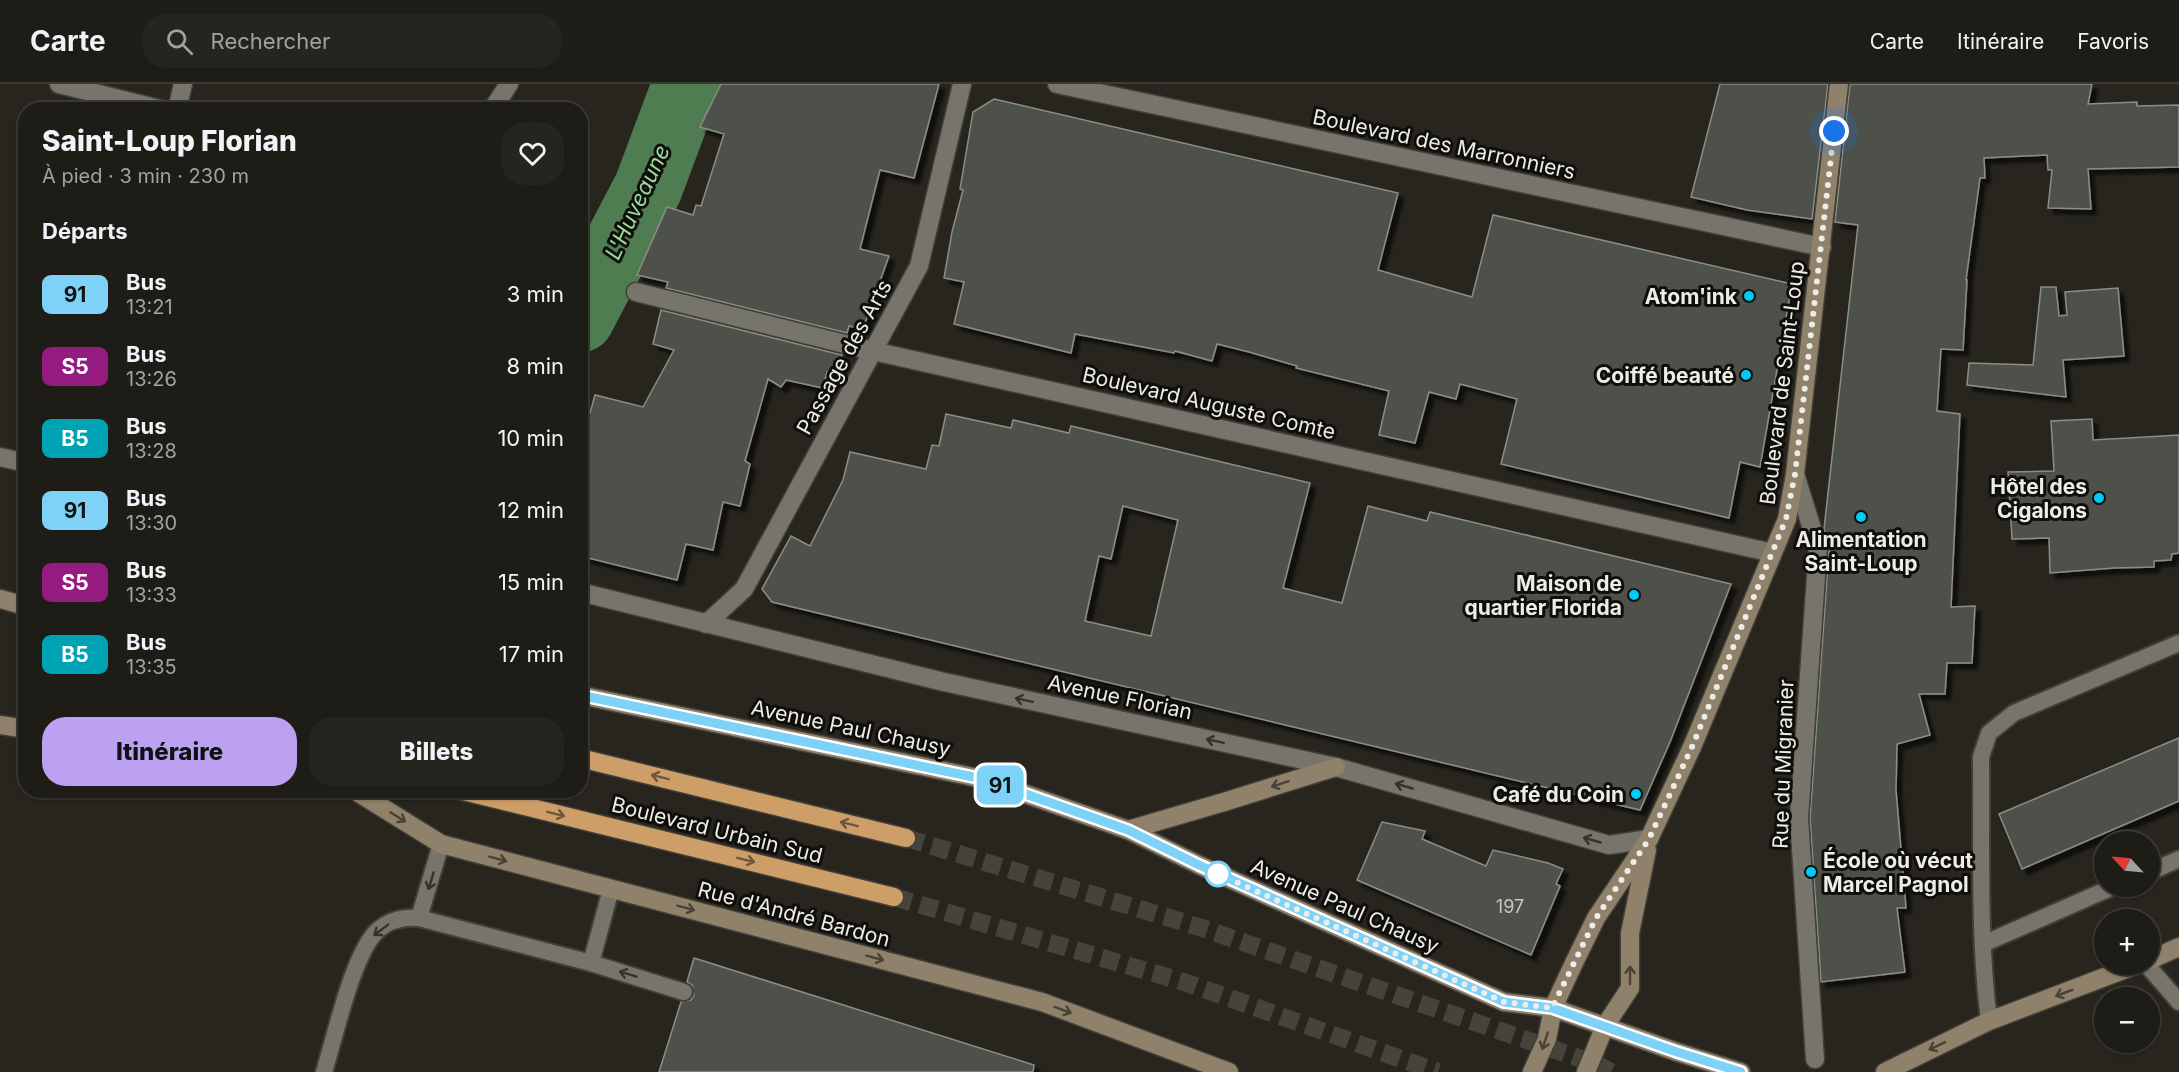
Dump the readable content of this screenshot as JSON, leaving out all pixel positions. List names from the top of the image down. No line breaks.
{"streets":{"highway":["Boulevard Urbain Sud"],"main road":["Boulevard de Saint-Loup","Avenue Paul Chausy","Rue d'André Bardon"],"street":["Boulevard des Marronniers","Passage des Arts","Boulevard Auguste Comte","Avenue Florian","Rue du Migranier"]},"crossings":[["Boulevard des Marronniers","Boulevard de Saint-Loup"],["Passage des Arts","Boulevard Auguste Comte"],["Passage des Arts","Avenue Florian"],["Boulevard de Saint-Loup","Boulevard Auguste Comte"],["Boulevard de Saint-Loup","Avenue Florian"],["Boulevard de Saint-Loup","Rue du Migranier"]],"one_way":["Avenue Florian","Rue d'André Bardon"],"water":["L'Huveaune"],"places":["Atom'ink","Coiffé beauté","Hôtel des Cigalons","Alimentation Saint-Loup","Maison de quartier Florida","Café du Coin","École où vécut Marcel Pagnol"],"lines":["bus line 91"],"house_numbers":["197"],"north":"top left","page":{"header":"Carte","search":"Rechercher","nav":["Carte","Itinéraire","Favoris"],"on_map":"91","heading":[["Saint-Loup Florian","À pied · 3 min · 230 m"],"Départs"],"list":[{"mark":"91","name":"Bus","note":"13:21","value":"3 min"},{"mark":"S5","name":"Bus","note":"13:26","value":"8 min"},{"mark":"B5","name":"Bus","note":"13:28","value":"10 min"},{"mark":"91","name":"Bus","note":"13:30","value":"12 min"},{"mark":"S5","name":"Bus","note":"13:33","value":"15 min"},{"mark":"B5","name":"Bus","note":"13:35","value":"17 min"}],"buttons":["Itinéraire","Billets"],"map_buttons":["+","−"]}}
